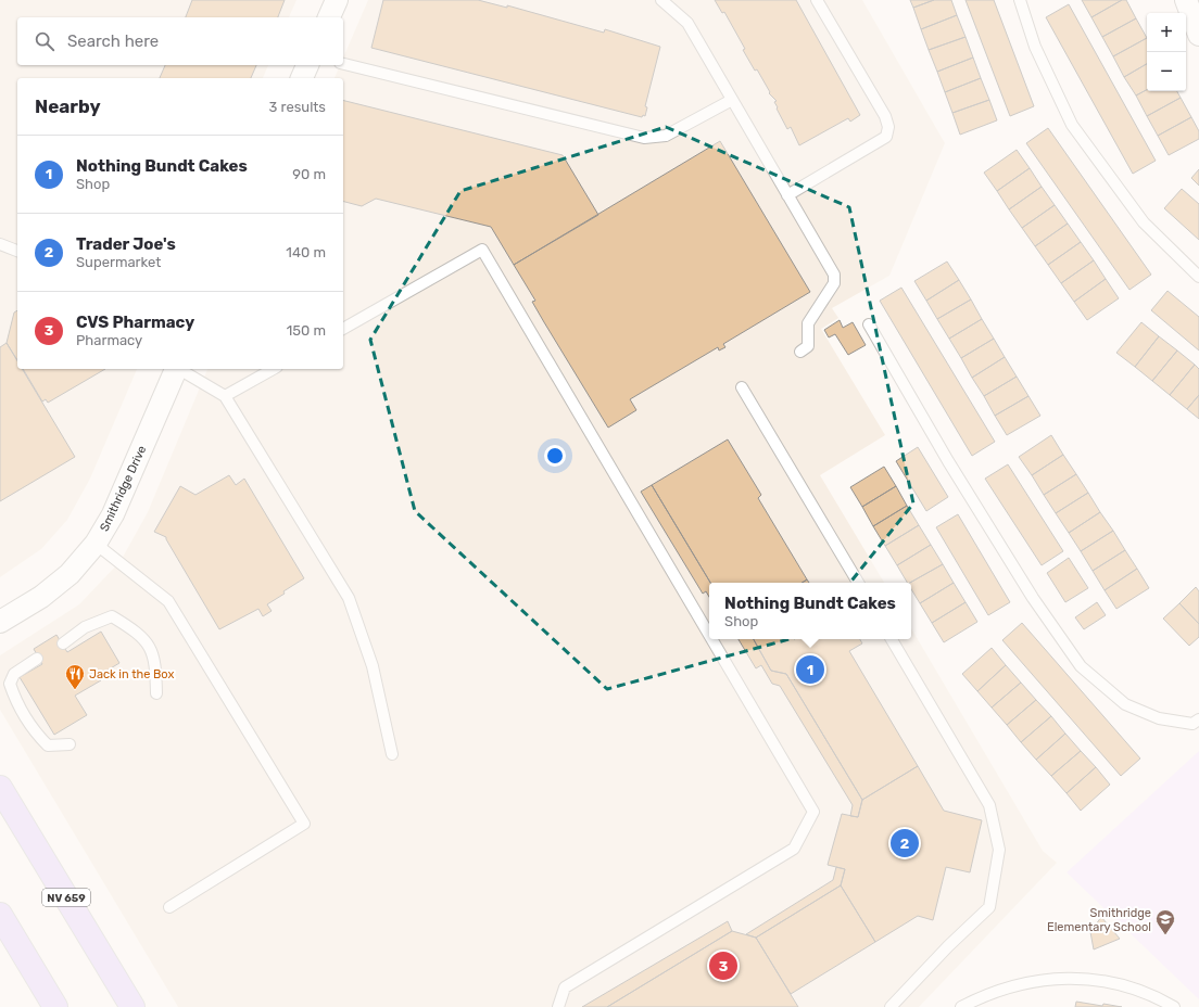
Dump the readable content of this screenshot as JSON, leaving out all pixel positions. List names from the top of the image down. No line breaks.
{"streets":{"main road":["NV 659"],"street":["Smithridge Drive"]},"places":{"restaurant":["Jack in the Box"],"school or university":["Smithridge Elementary School"]},"page":{"map_buttons":["+","−"],"search":"Search here","heading":["Nearby","3 results"],"list":[{"mark":"1","name":"Nothing Bundt Cakes","note":"Shop","value":"90 m"},{"mark":"2","name":"Trader Joe's","note":"Supermarket","value":"140 m"},{"mark":"3","name":"CVS Pharmacy","note":"Pharmacy","value":"150 m"}],"popup":["Nothing Bundt Cakes","Shop"],"pins":["1","2","3"]}}
